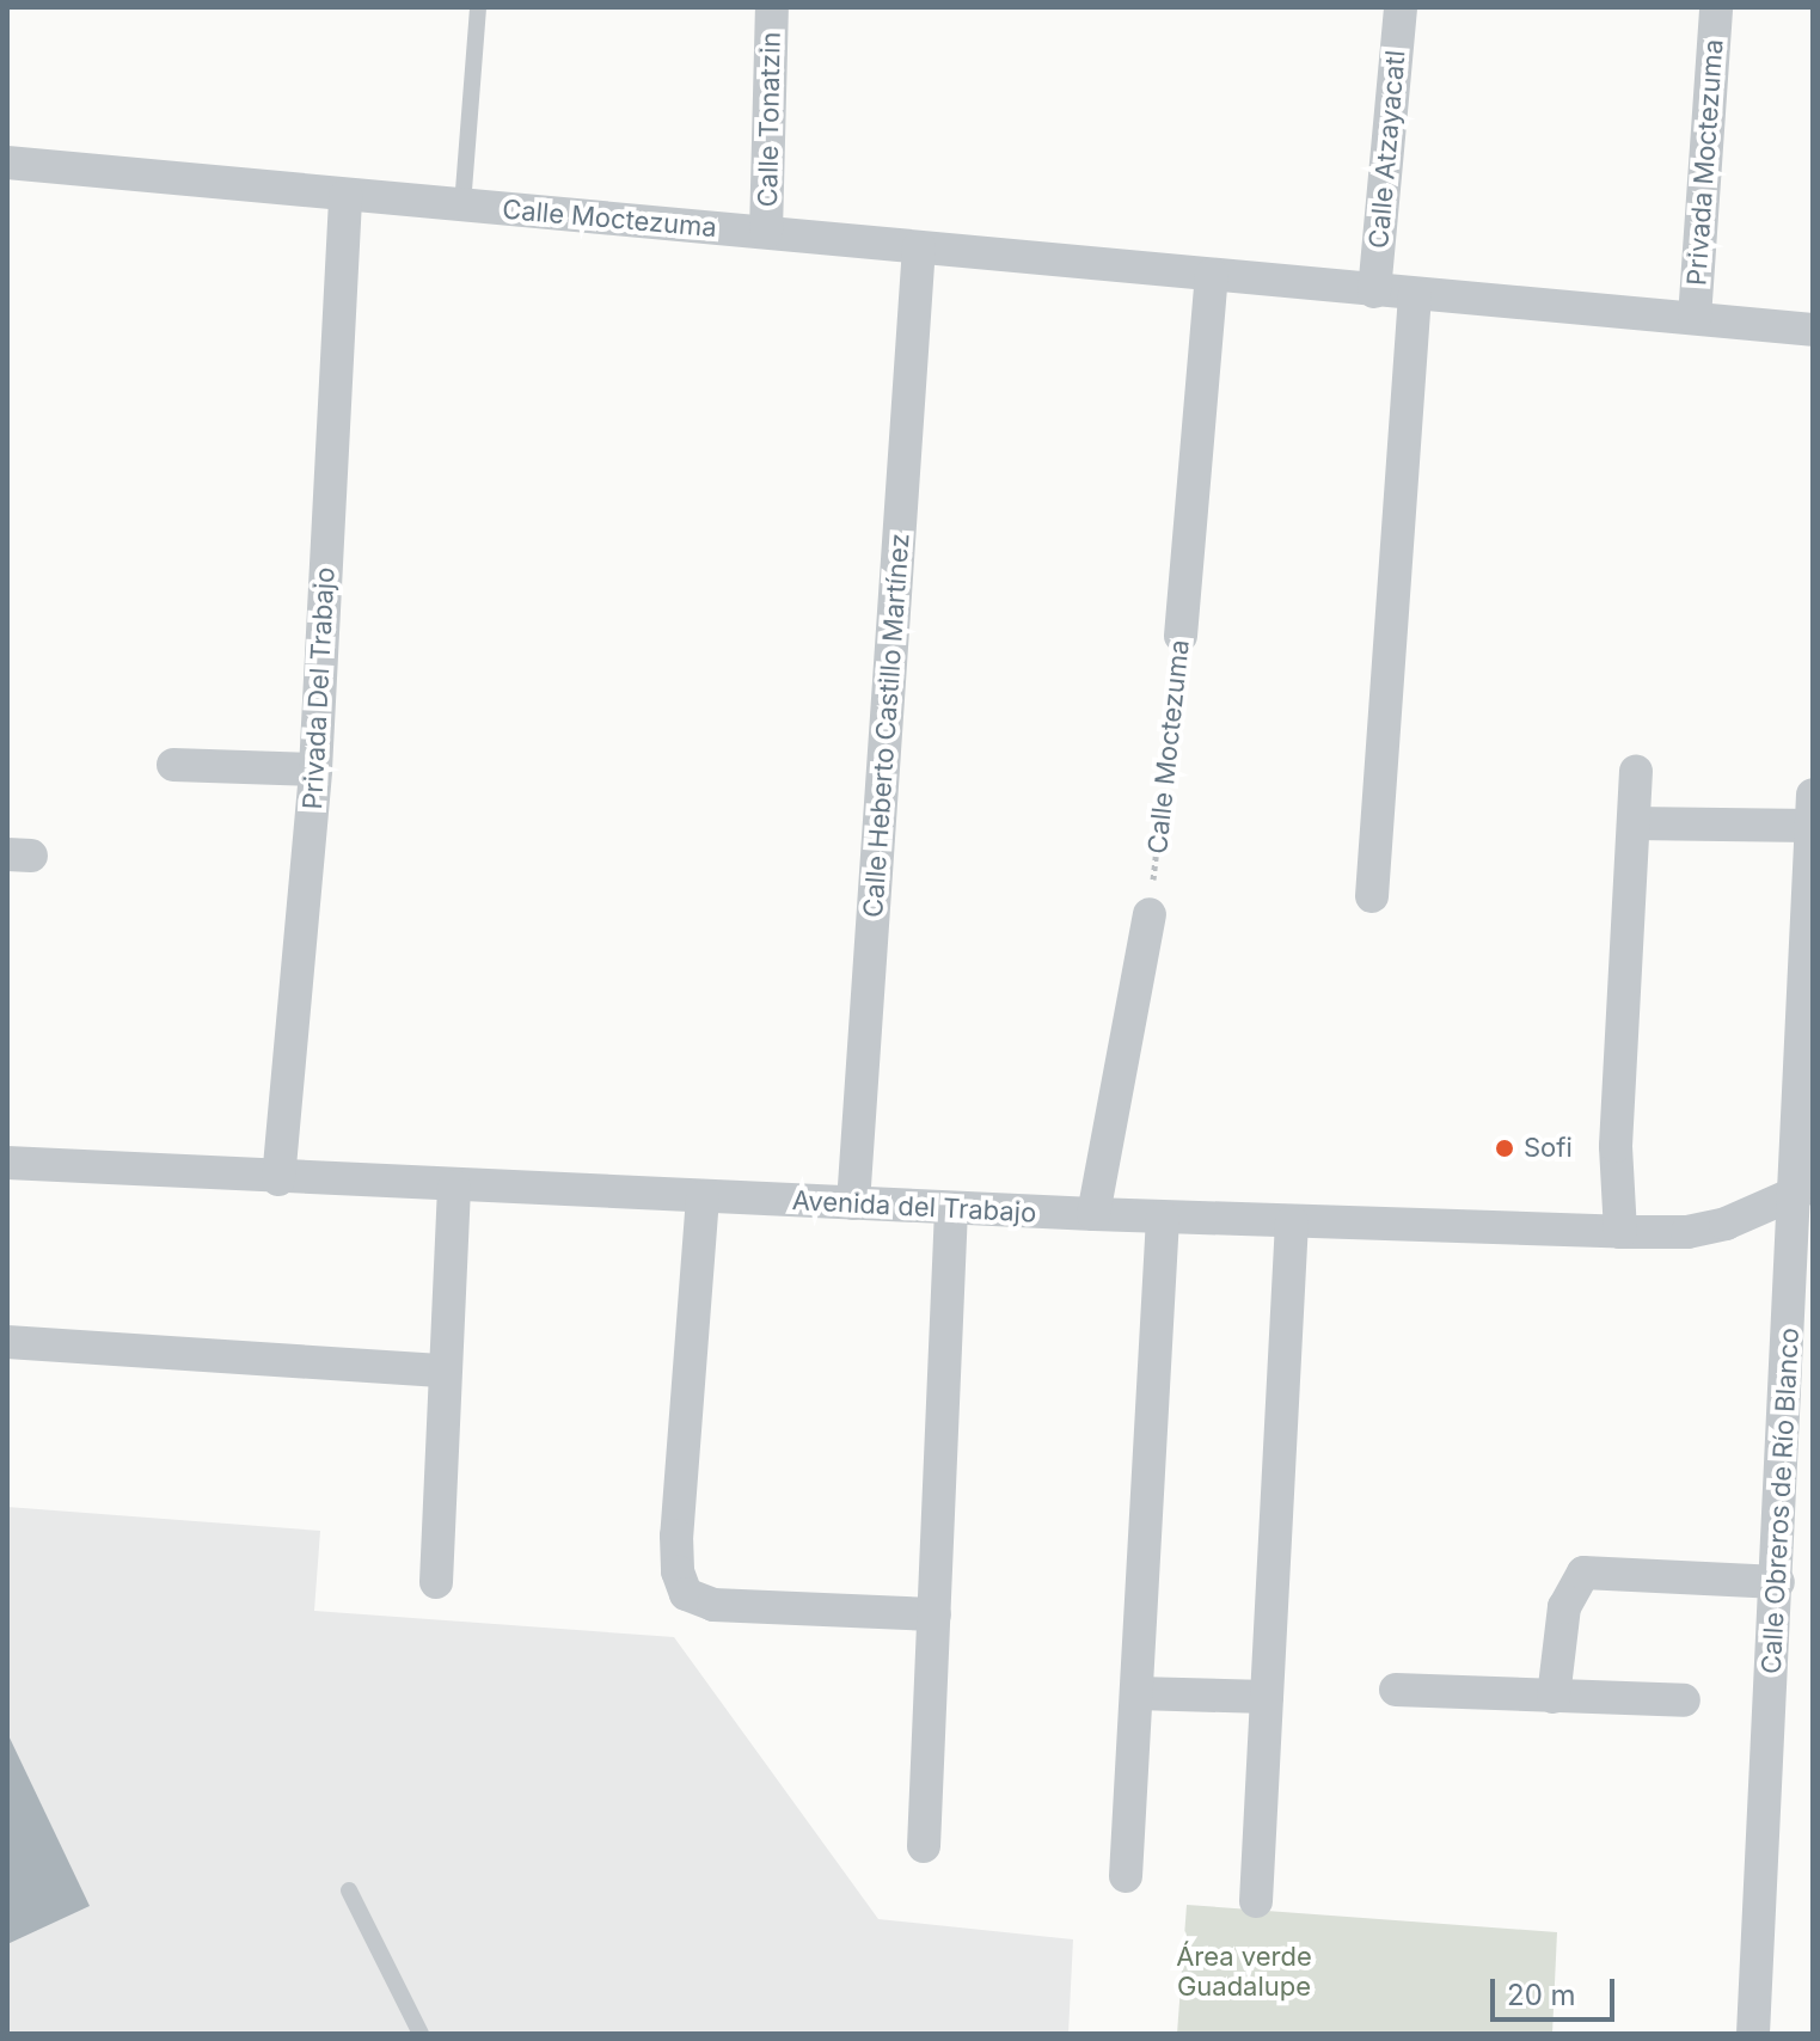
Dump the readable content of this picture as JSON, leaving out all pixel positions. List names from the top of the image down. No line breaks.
{"streets":{"street":["Calle Tonatzin","Calle Atzayacatl","Privada Moctezuma","Calle Moctezuma","Privada Del Trabajo","Calle Heberto Castillo Martínez","Avenida del Trabajo","Calle Obreros de Río Blanco"]},"crossings":[["Calle Tonatzin","Calle Moctezuma"],["Calle Atzayacatl","Calle Moctezuma"],["Privada Moctezuma","Calle Moctezuma"],["Calle Moctezuma","Privada Del Trabajo"],["Calle Moctezuma","Calle Heberto Castillo Martínez"],["Privada Del Trabajo","Avenida del Trabajo"],["Calle Heberto Castillo Martínez","Avenida del Trabajo"],["Avenida del Trabajo","Calle Obreros de Río Blanco"]],"parks":["Área verde Guadalupe"],"places":["Sofi"],"scale_bar":"20 m"}
